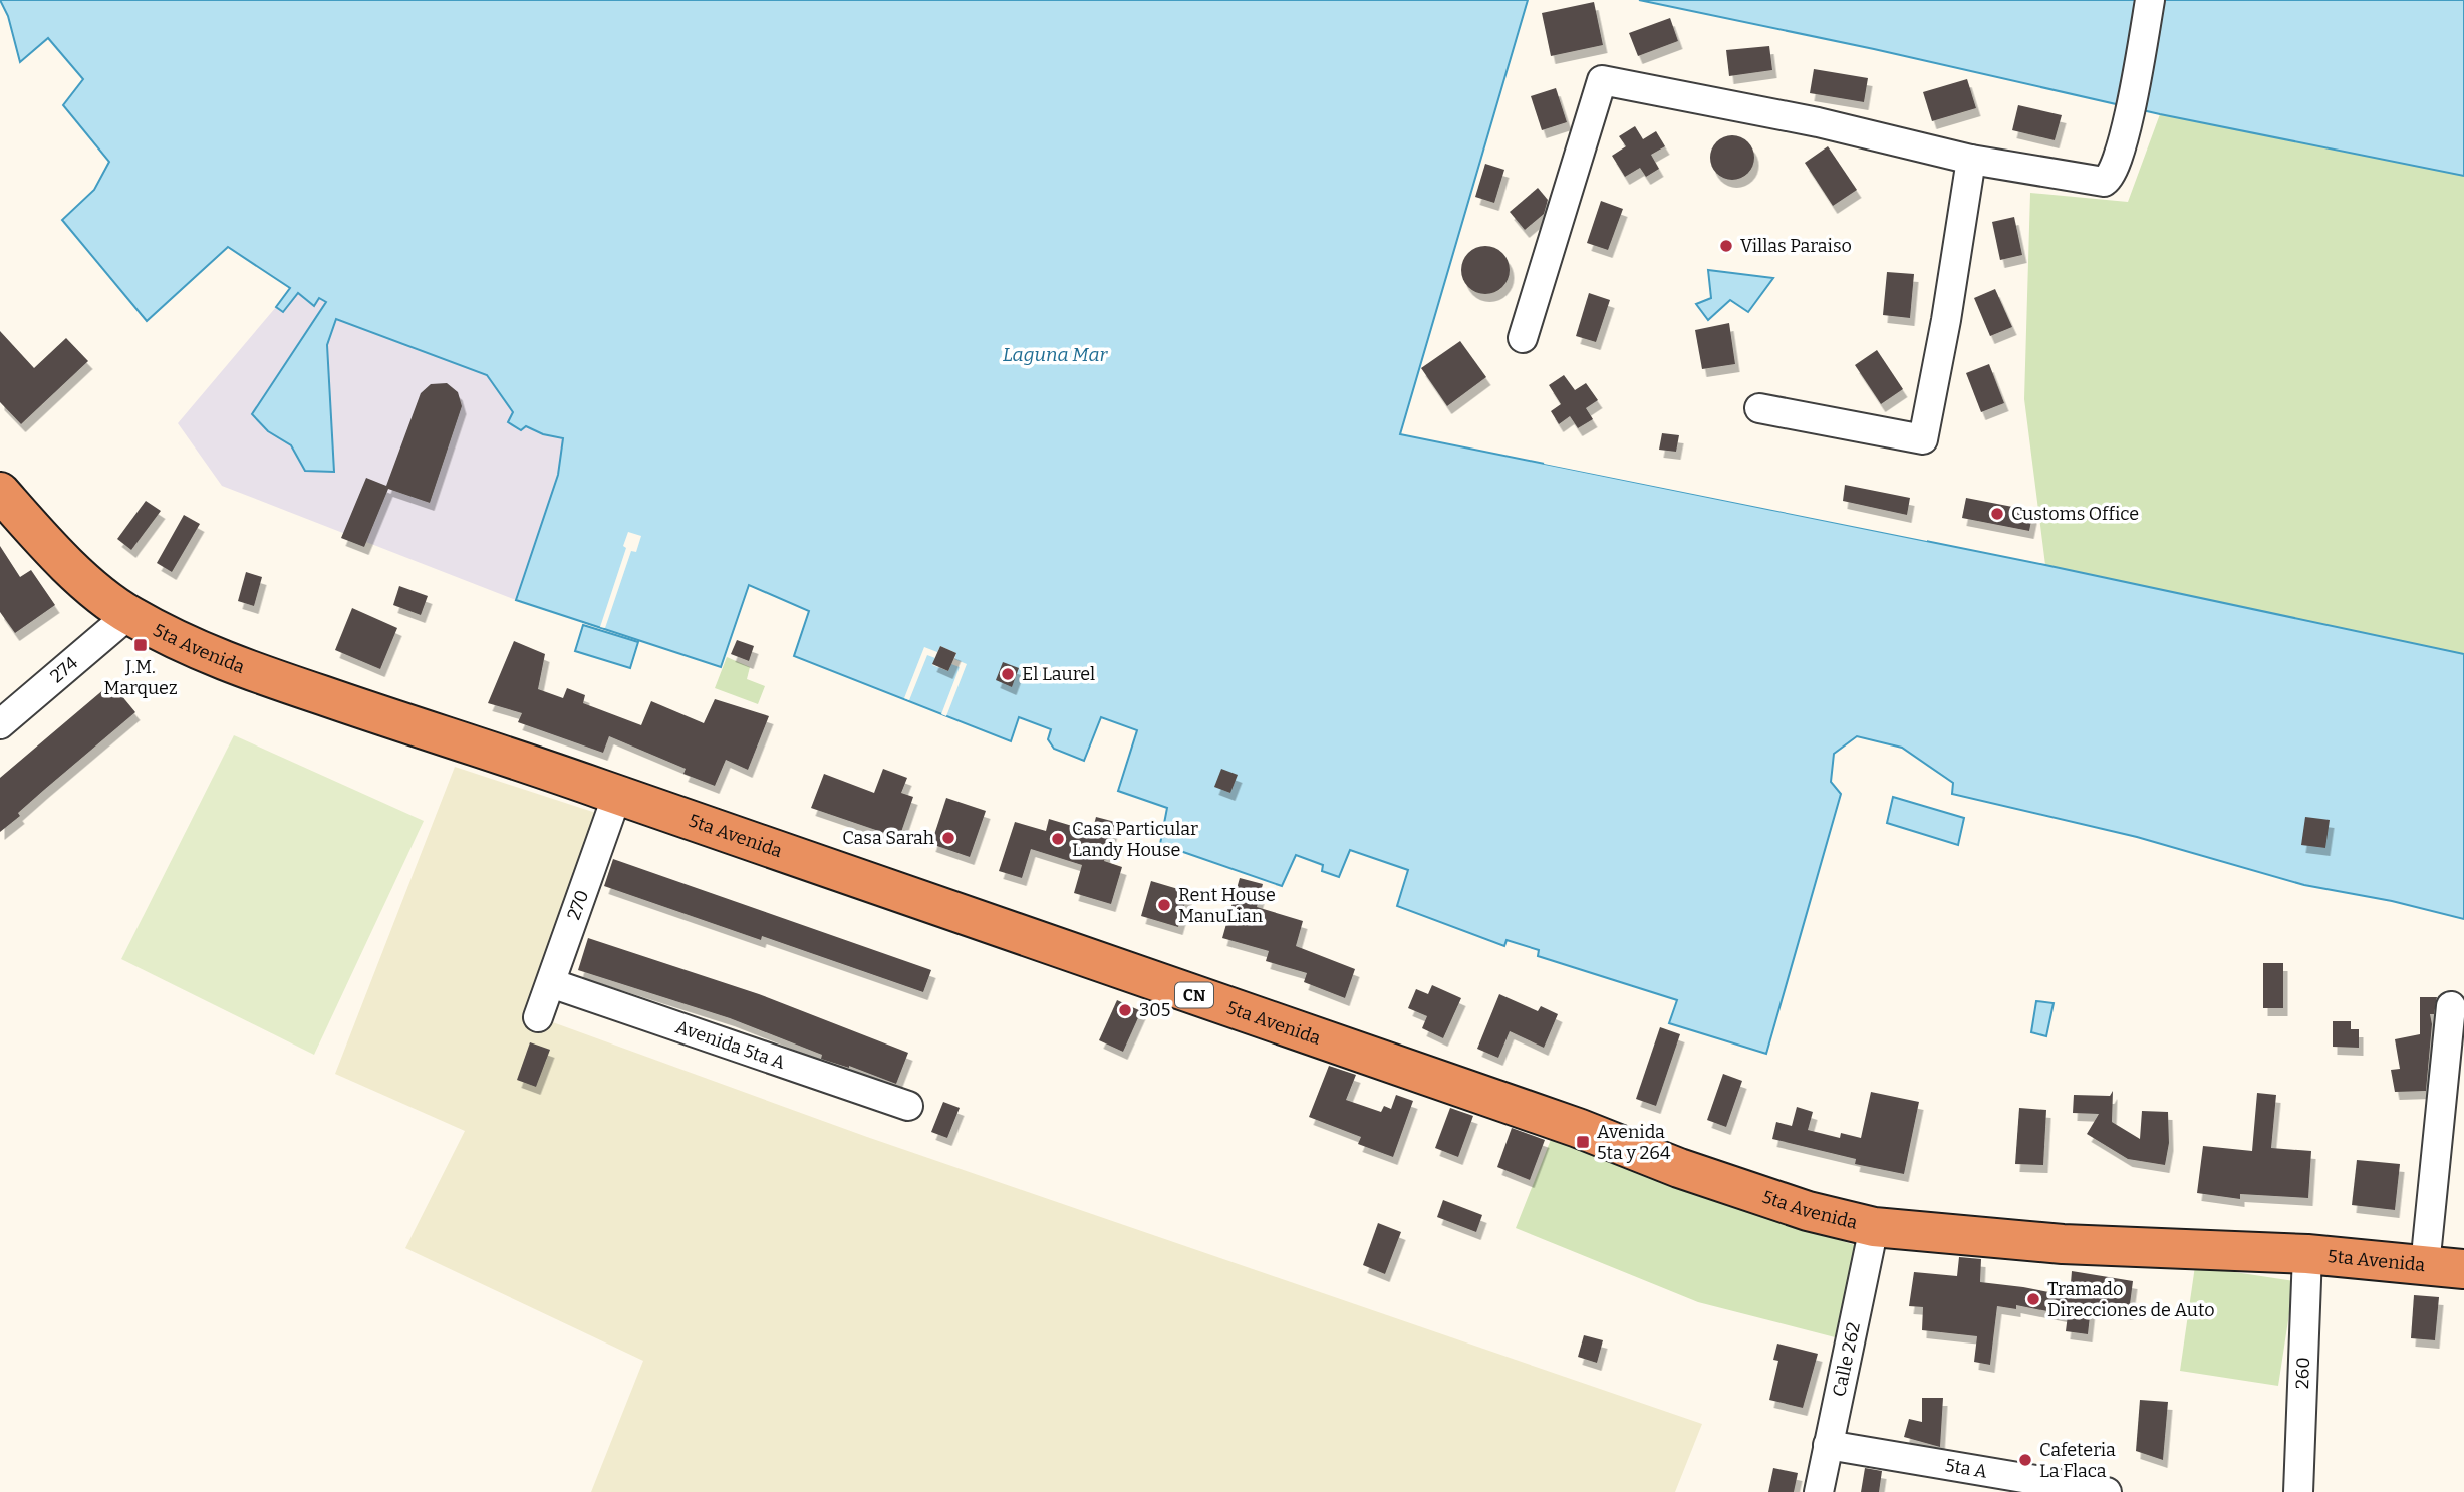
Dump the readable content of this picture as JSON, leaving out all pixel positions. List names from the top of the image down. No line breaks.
{"streets":{"highway":["5ta Avenida","CN"],"street":["274","270","Avenida 5ta A","Calle 262","260","5ta A"]},"crossings":[["5ta Avenida","274"],["5ta Avenida","270"],["5ta Avenida","Calle 262"],["5ta Avenida","260"],["270","Avenida 5ta A"],["Calle 262","5ta A"]],"water":["Laguna Mar"],"places":{"other":["Villas Paraiso","Customs Office","El Laurel","Casa Sarah","Casa Particular Landy House","Rent House ManuLian","305","Tramado Direcciones de Auto","Cafeteria La Flaca"],"transit":["J.M. Marquez","Avenida 5ta y 264"]}}
